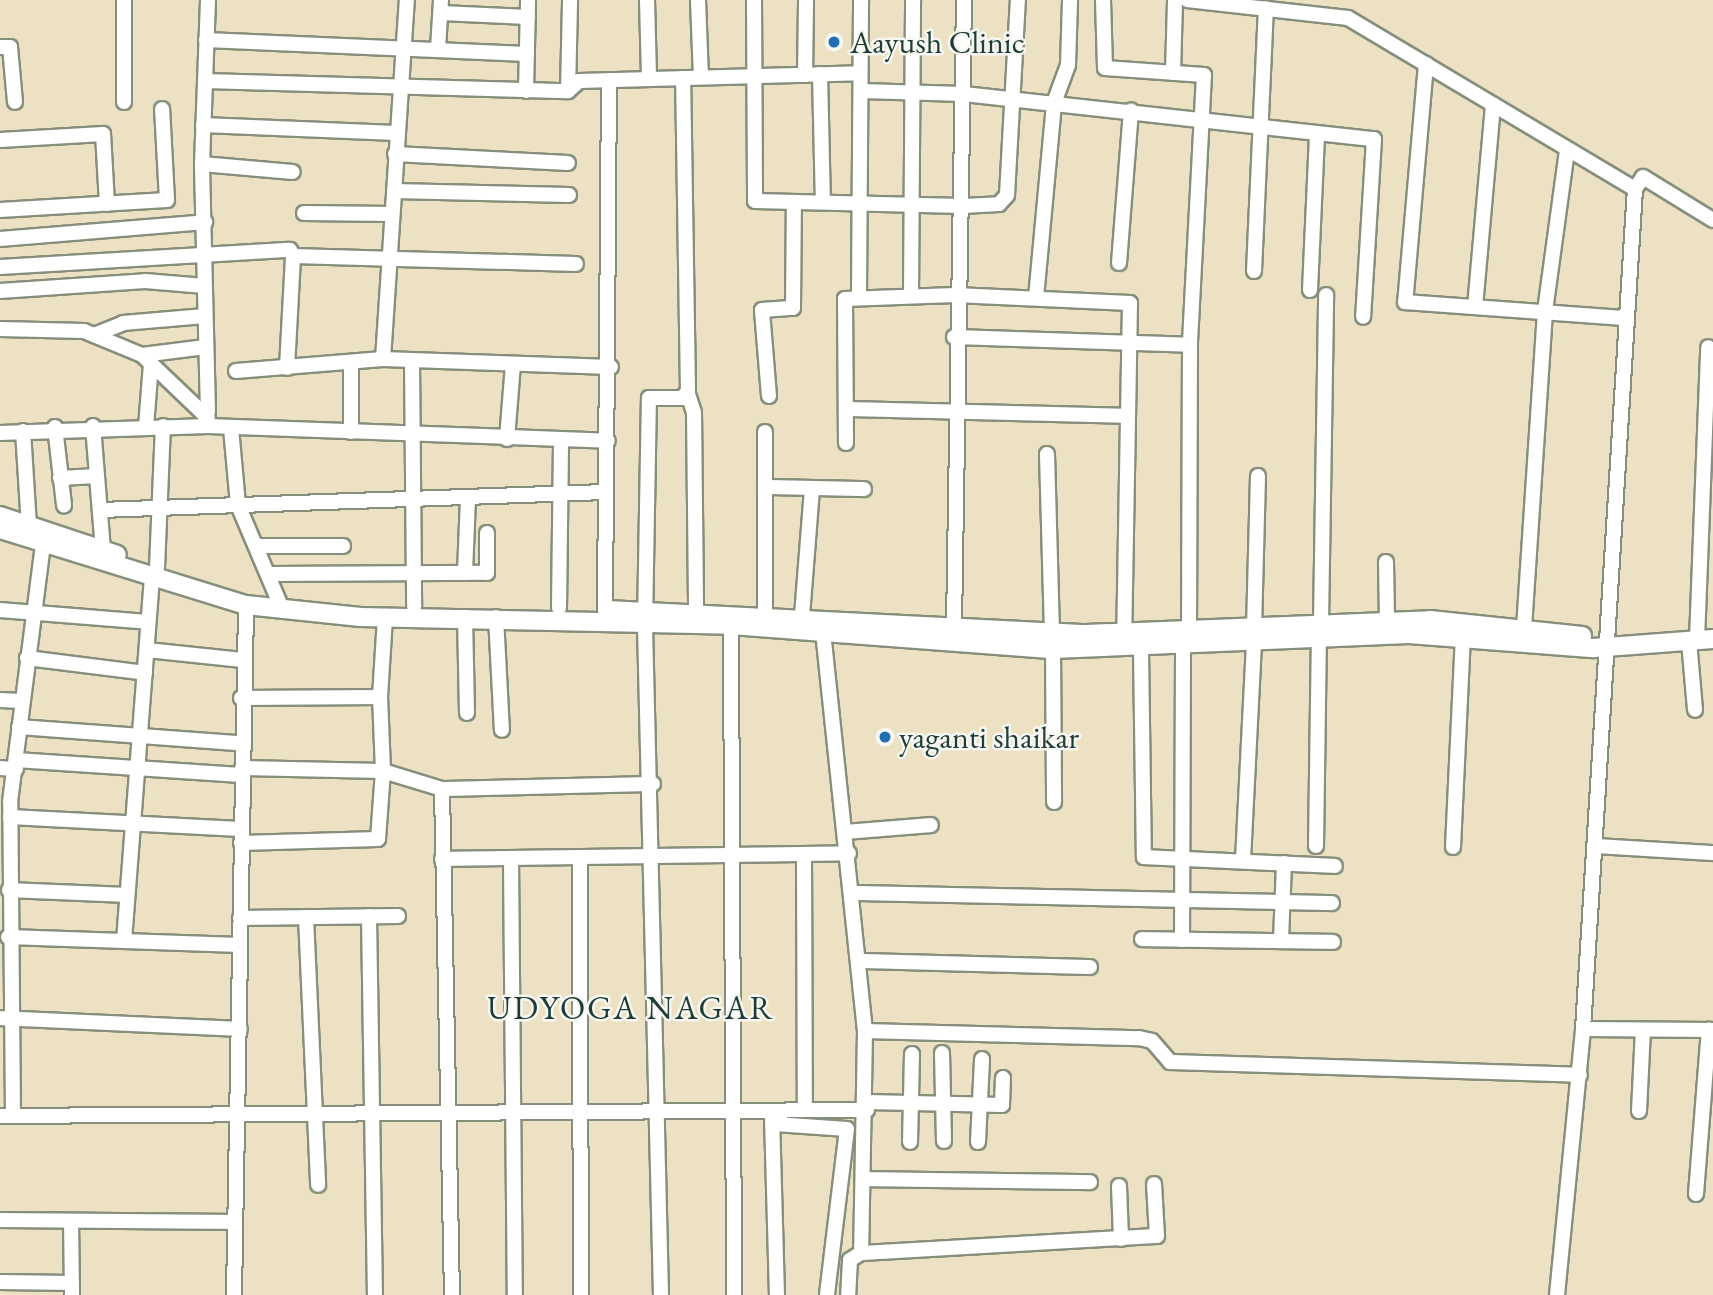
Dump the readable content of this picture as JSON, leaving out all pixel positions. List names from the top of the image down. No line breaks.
{"districts":["UDYOGA NAGAR"],"places":["Aayush Clinic","yaganti shaikar"]}
